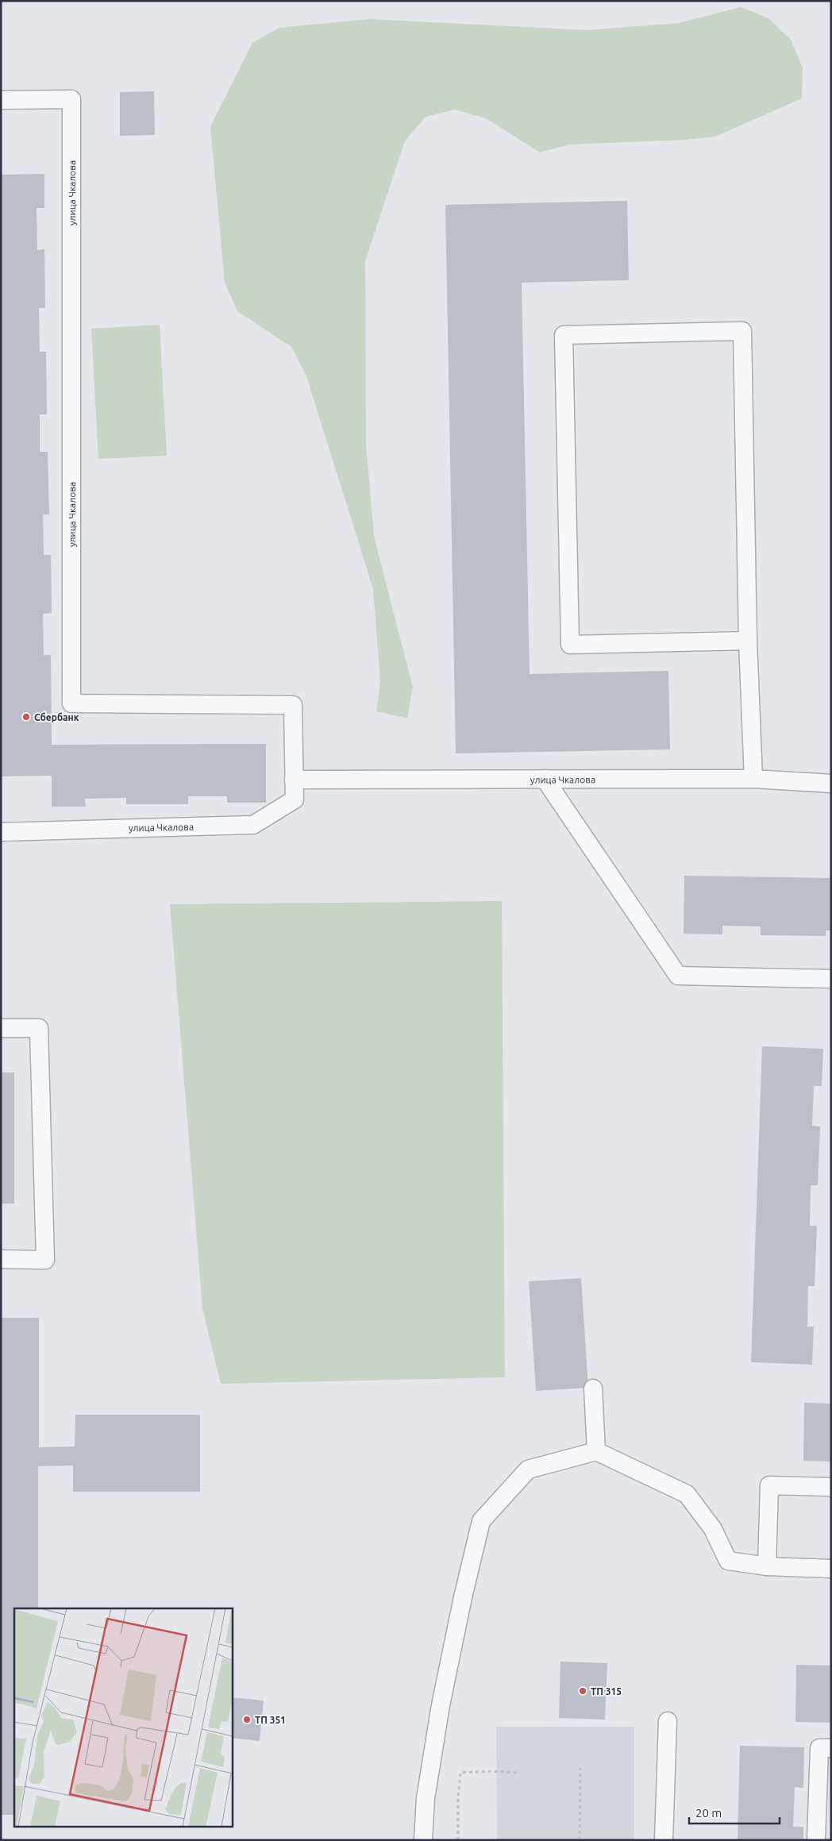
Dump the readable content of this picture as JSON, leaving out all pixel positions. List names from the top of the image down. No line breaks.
{"streets":{"lane":["улица Чкалова"]},"places":["Сбербанк","ТП 315","ТП 351"],"scale_bar":"20 m"}
